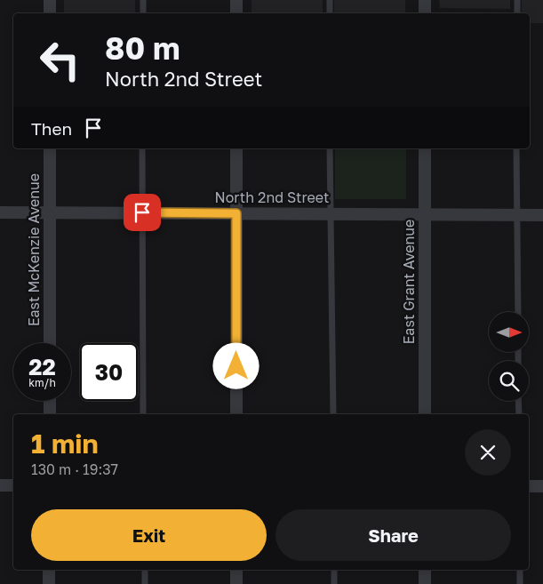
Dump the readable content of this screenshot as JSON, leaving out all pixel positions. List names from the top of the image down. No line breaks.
{"streets":{"street":["North 2nd Street","East McKenzie Avenue","East Grant Avenue"]},"crossings":[["North 2nd Street","East McKenzie Avenue"],["North 2nd Street","East Grant Avenue"]],"north":"right","page":{"turn":["80 m","North 2nd Street"],"then":"Then","speed":"22 km/h","limit":"30","heading":["1 min","130 m · 19:37"],"buttons":["Exit","Share"]}}
